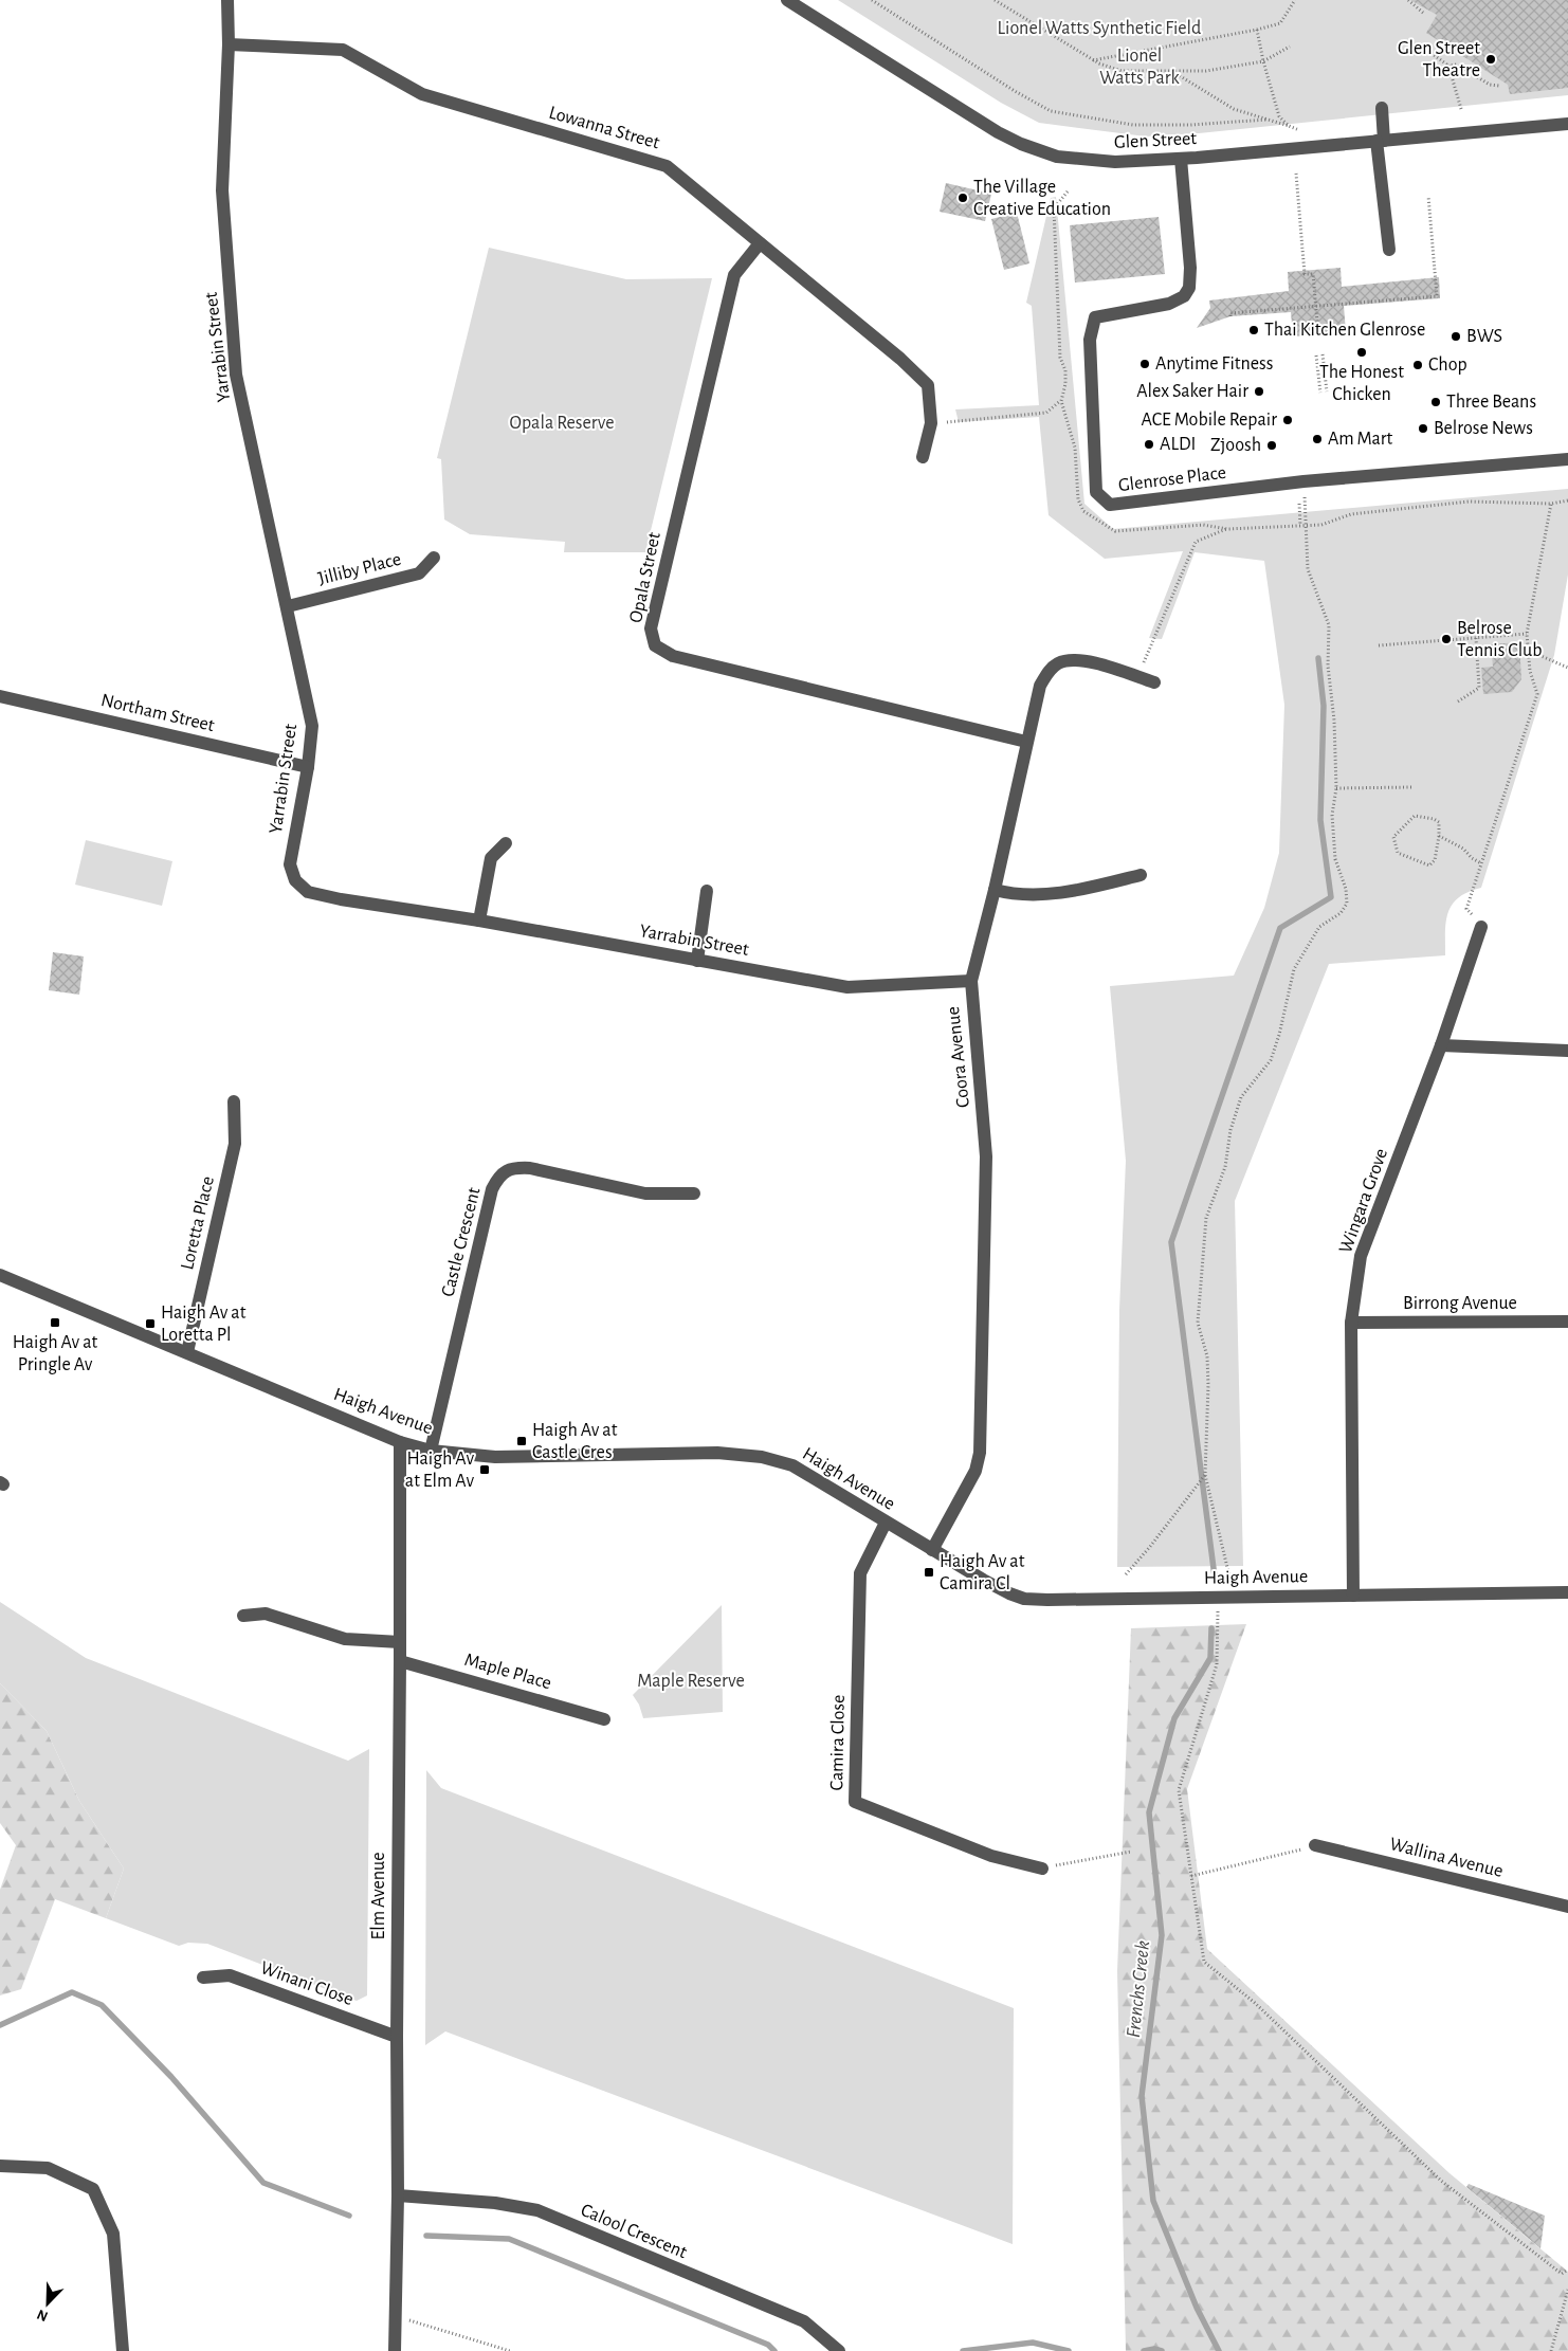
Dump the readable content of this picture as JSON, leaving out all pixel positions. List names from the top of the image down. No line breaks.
{"streets":{"street":["Lowanna Street","Glen Street","Yarrabin Street","Glenrose Place","Jilliby Place","Opala Street","Northam Street","Coora Avenue","Wingara Grove","Loretta Place","Castle Crescent","Birrong Avenue","Haigh Avenue","Maple Place","Camira Close","Wallina Avenue","Elm Avenue","Winani Close","Calool Crescent"]},"crossings":[["Lowanna Street","Yarrabin Street"],["Lowanna Street","Opala Street"],["Glen Street","Glenrose Place"],["Yarrabin Street","Jilliby Place"],["Yarrabin Street","Northam Street"],["Yarrabin Street","Coora Avenue"],["Opala Street","Coora Avenue"],["Coora Avenue","Haigh Avenue"],["Wingara Grove","Birrong Avenue"],["Wingara Grove","Haigh Avenue"],["Loretta Place","Haigh Avenue"],["Castle Crescent","Haigh Avenue"],["Haigh Avenue","Camira Close"],["Haigh Avenue","Elm Avenue"],["Maple Place","Elm Avenue"],["Elm Avenue","Winani Close"],["Elm Avenue","Calool Crescent"]],"water":["Frenchs Creek"],"parks":["Lionel Watts Synthetic Field","Lionel Watts Park","Opala Reserve","Maple Reserve"],"places":{"other":["Glen Street Theatre","The Village Creative Education","Thai Kitchen Glenrose","BWS","The Honest Chicken","Anytime Fitness","Chop","Alex Saker Hair","Three Beans","ACE Mobile Repair","Belrose News","Am Mart","ALDI","Zjoosh","Belrose Tennis Club"],"transit":["Haigh Av at Pringle Av","Haigh Av at Loretta Pl","Haigh Av at Castle Cres","Haigh Av at Elm Av","Haigh Av at Camira Cl"]},"north":"bottom left"}
